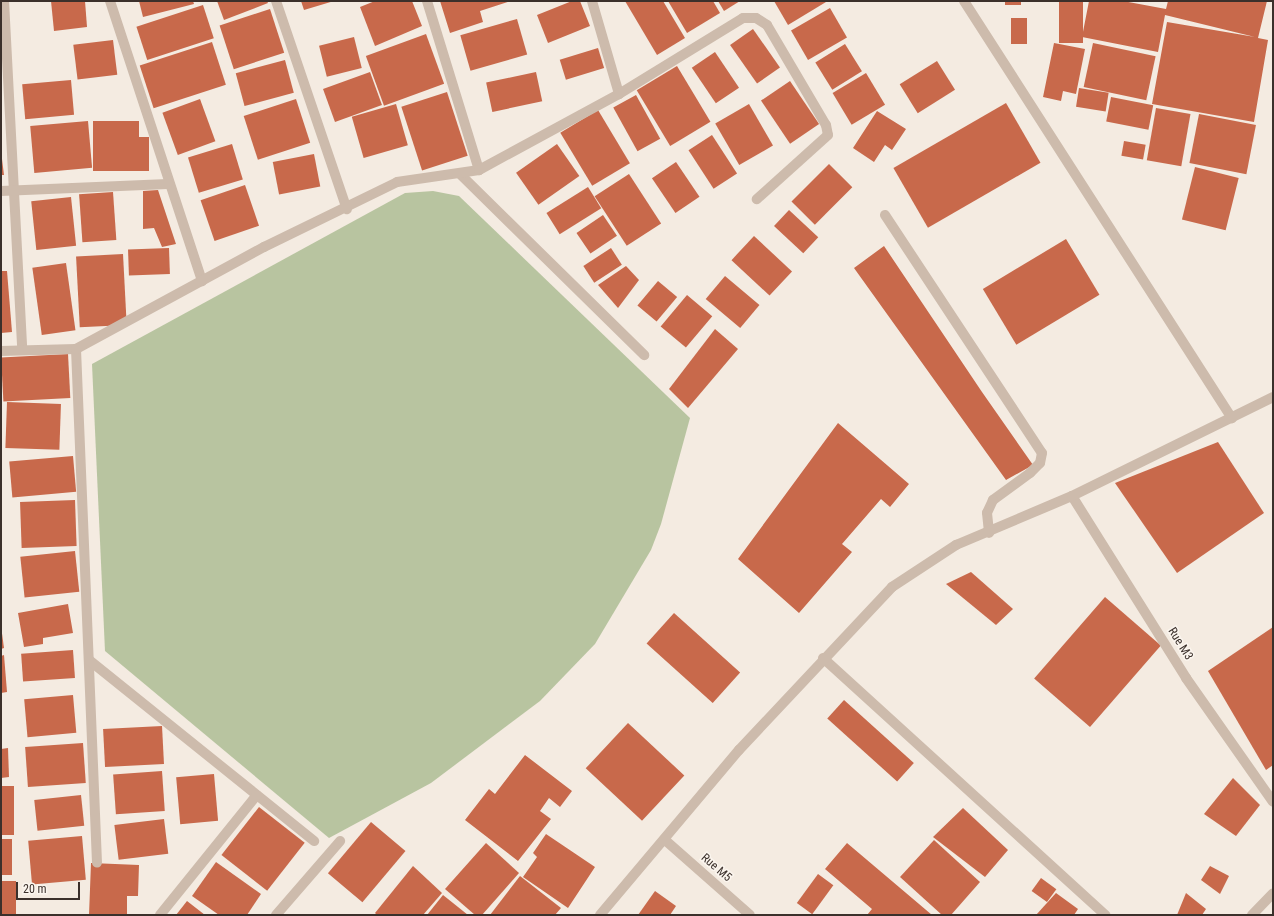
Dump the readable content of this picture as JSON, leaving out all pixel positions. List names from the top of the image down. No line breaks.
{"streets":{"street":["Rue M3","Rue M5"]},"scale_bar":"20 m"}
